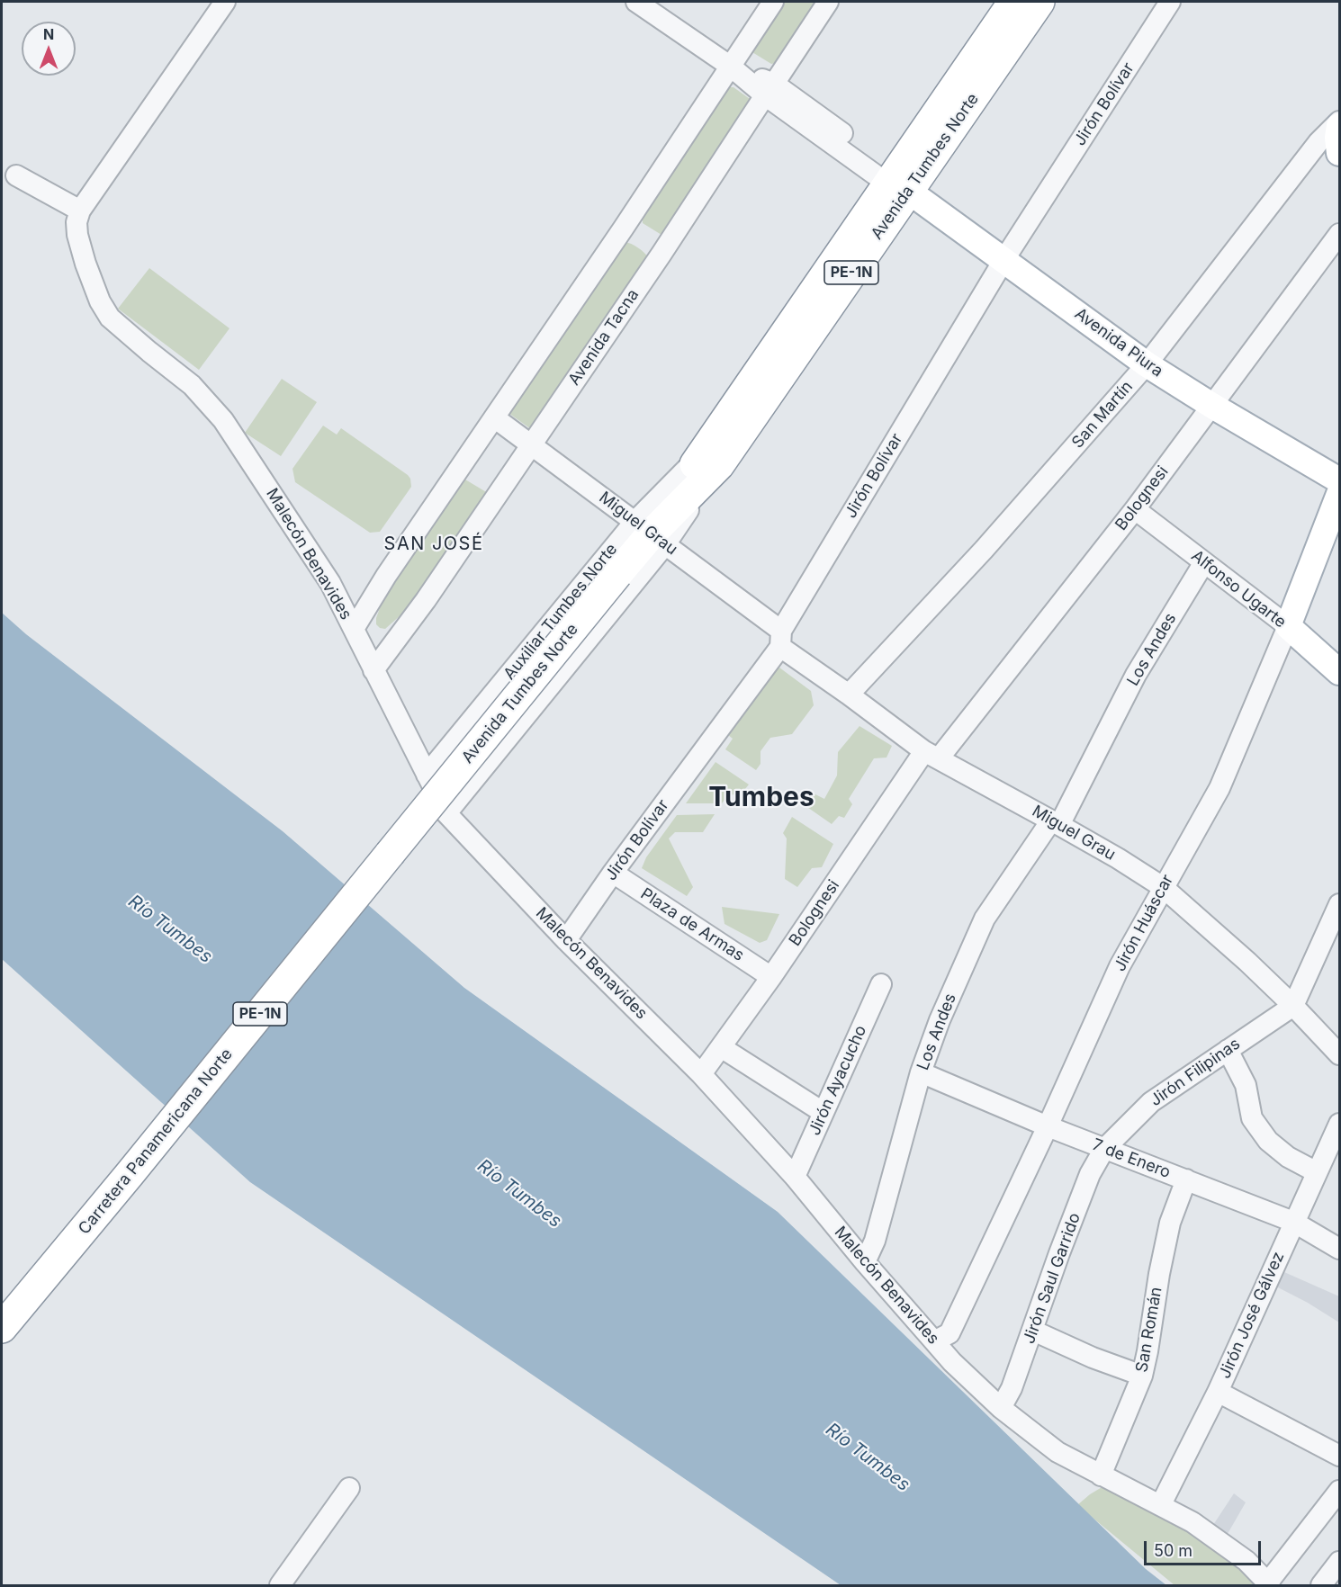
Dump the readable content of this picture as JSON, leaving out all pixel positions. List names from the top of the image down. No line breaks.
{"streets":{"highway":["Avenida Tumbes Norte","PE-1N","Carretera Panamericana Norte"],"main road":["Avenida Piura","Alfonso Ugarte","Jirón Huáscar"],"street":["Jirón Bolívar","Avenida Tacna","San Martín","Bolognesi","Miguel Grau","Malecón Benavides","Auxiliar Tumbes Norte","Los Andes","Plaza de Armas","Jirón Filipinas","Jirón Ayacucho","7 de Enero","Jirón Saul Garrido","Jirón José Gálvez","San Román"]},"crossings":[["Jirón Bolívar","Avenida Piura"],["Jirón Bolívar","Miguel Grau"],["Jirón Bolívar","Malecón Benavides"],["Jirón Bolívar","Plaza de Armas"],["Avenida Tumbes Norte","Avenida Piura"],["Avenida Tumbes Norte","Miguel Grau"],["Avenida Tumbes Norte","Auxiliar Tumbes Norte"],["Avenida Tumbes Norte","Carretera Panamericana Norte"],["Avenida Tacna","Avenida Piura"],["Avenida Tacna","Miguel Grau"],["Avenida Tacna","Malecón Benavides"],["Avenida Piura","San Martín"],["Avenida Piura","Bolognesi"],["San Martín","Miguel Grau"],["Bolognesi","Miguel Grau"],["Bolognesi","Malecón Benavides"],["Bolognesi","Alfonso Ugarte"],["Bolognesi","Plaza de Armas"],["Miguel Grau","Auxiliar Tumbes Norte"],["Miguel Grau","Los Andes"],["Miguel Grau","Jirón Huáscar"],["Miguel Grau","Jirón Filipinas"],["Malecón Benavides","Auxiliar Tumbes Norte"],["Malecón Benavides","Los Andes"],["Malecón Benavides","Jirón Huáscar"],["Malecón Benavides","Jirón Ayacucho"],["Malecón Benavides","Jirón Saul Garrido"],["Malecón Benavides","Jirón José Gálvez"],["Malecón Benavides","San Román"],["Alfonso Ugarte","Los Andes"],["Alfonso Ugarte","Jirón Huáscar"],["Los Andes","7 de Enero"],["Jirón Huáscar","7 de Enero"],["Jirón Filipinas","7 de Enero"],["Jirón Filipinas","Jirón Saul Garrido"],["7 de Enero","Jirón Saul Garrido"],["7 de Enero","Jirón José Gálvez"],["7 de Enero","San Román"]],"districts":["SAN JOSÉ","Tumbes"],"water":["Río Tumbes"],"scale_bar":"50 m","north":"top"}
